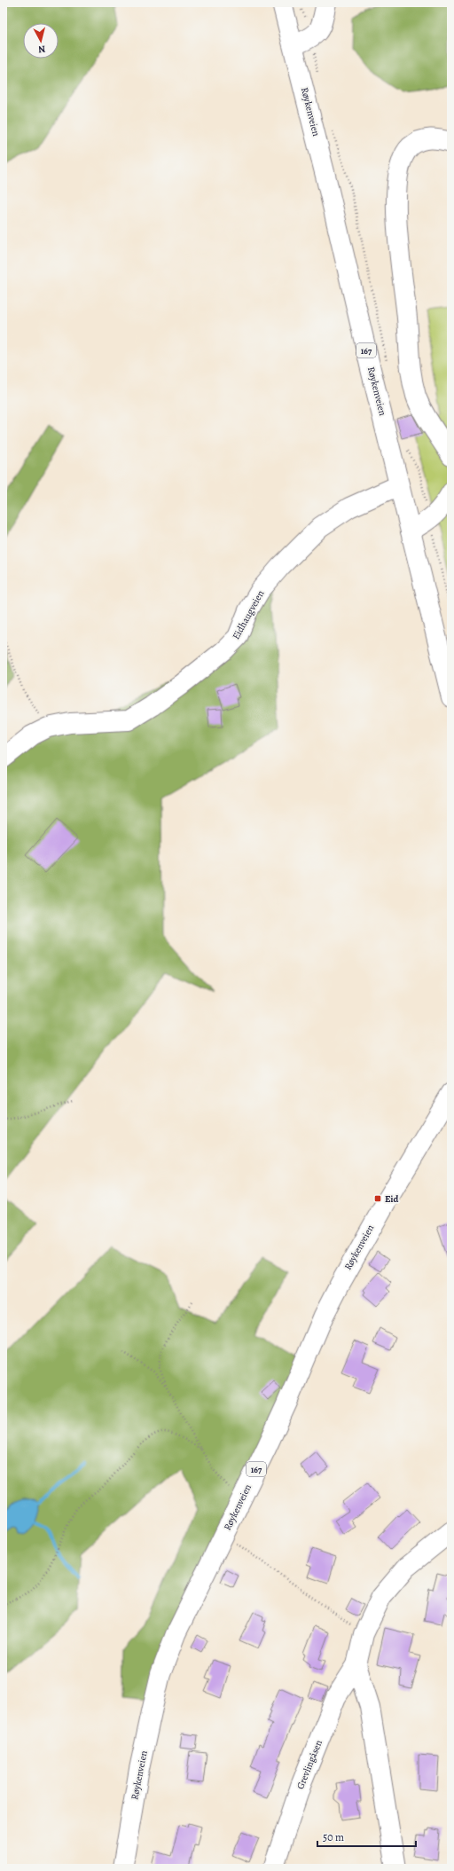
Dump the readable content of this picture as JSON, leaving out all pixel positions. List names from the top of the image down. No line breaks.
{"streets":{"main road":["Røykenveien","167","Eidhaugveien","Grevlingåsen"]},"crossings":[["Røykenveien","Eidhaugveien"]],"places":{"transit":["Eid"]},"scale_bar":"50 m","north":"bottom"}
